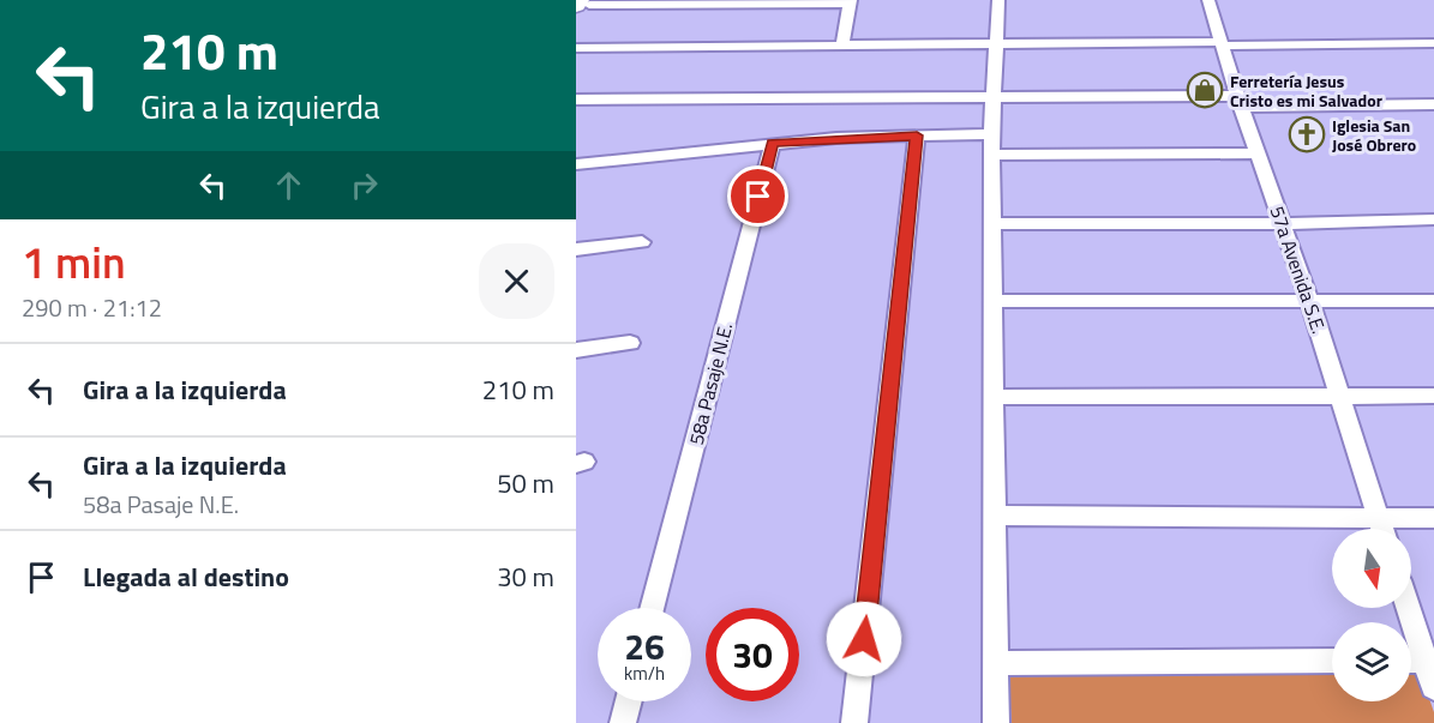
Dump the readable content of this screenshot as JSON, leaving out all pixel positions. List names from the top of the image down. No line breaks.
{"streets":{"street":["57a Avenida S.E.","58a Pasaje N.E."]},"places":{"shop":["Ferretería Jesus Cristo es mi Salvador"],"church":["Iglesia San José Obrero"]},"north":"bottom","page":{"turn":["210 m","Gira a la izquierda"],"heading":["1 min","290 m · 21:12"],"list":[{"name":"Gira a la izquierda","value":"210 m"},{"name":"Gira a la izquierda","note":"58a Pasaje N.E.","value":"50 m"},{"name":"Llegada al destino","value":"30 m"}],"speed":"26 km/h","limit":"30"}}
